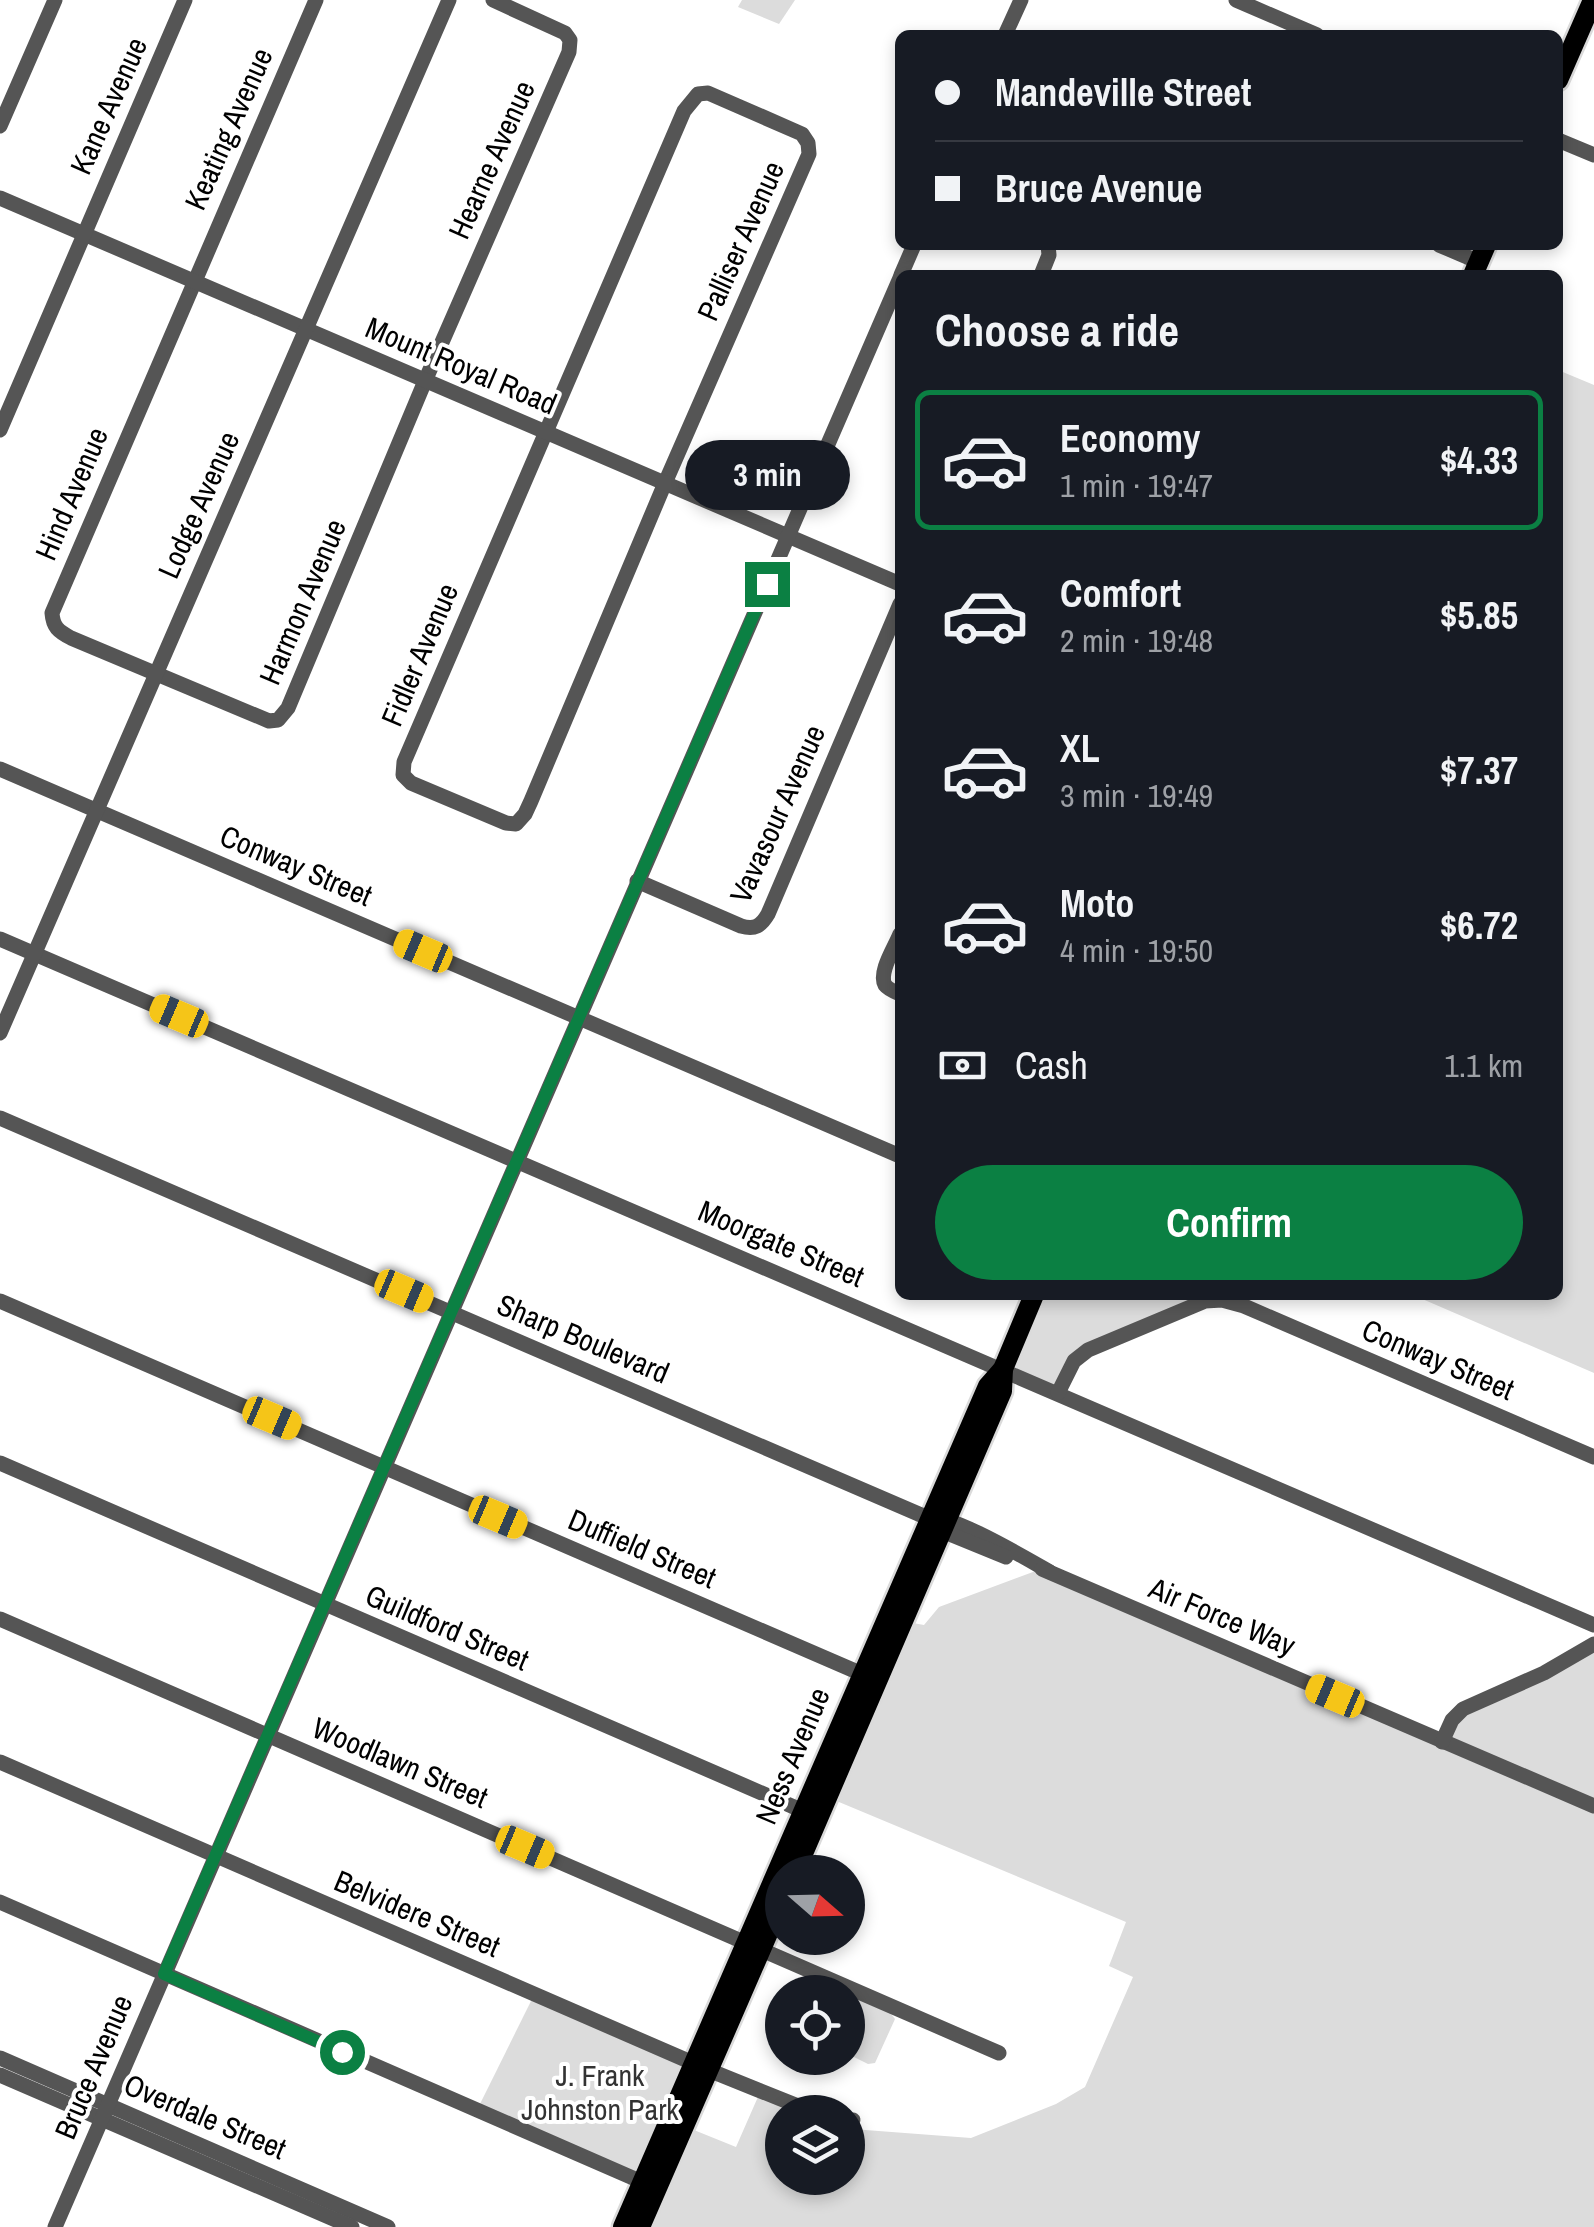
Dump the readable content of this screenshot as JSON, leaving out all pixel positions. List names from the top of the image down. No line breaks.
{"streets":{"main road":["Ness Avenue"],"street":["Kane Avenue","Keating Avenue","Hearne Avenue","Palliser Avenue","Mount Royal Road","Hind Avenue","Lodge Avenue","Harmon Avenue","Fidler Avenue","Vavasour Avenue","Conway Street","Moorgate Street","Sharp Boulevard","Duffield Street","Air Force Way","Guildford Street","Woodlawn Street","Belvidere Street","Bruce Avenue","Overdale Street"]},"crossings":[["Kane Avenue","Mount Royal Road"],["Keating Avenue","Mount Royal Road"],["Keating Avenue","Hind Avenue"],["Hearne Avenue","Mount Royal Road"],["Hearne Avenue","Harmon Avenue"],["Palliser Avenue","Mount Royal Road"],["Palliser Avenue","Fidler Avenue"],["Mount Royal Road","Hind Avenue"],["Mount Royal Road","Lodge Avenue"],["Mount Royal Road","Harmon Avenue"],["Mount Royal Road","Fidler Avenue"],["Mount Royal Road","Bruce Avenue"],["Hind Avenue","Lodge Avenue"],["Hind Avenue","Harmon Avenue"],["Lodge Avenue","Harmon Avenue"],["Lodge Avenue","Conway Street"],["Lodge Avenue","Moorgate Street"],["Vavasour Avenue","Bruce Avenue"],["Conway Street","Moorgate Street"],["Conway Street","Bruce Avenue"],["Moorgate Street","Ness Avenue"],["Moorgate Street","Bruce Avenue"],["Sharp Boulevard","Air Force Way"],["Sharp Boulevard","Ness Avenue"],["Sharp Boulevard","Bruce Avenue"],["Duffield Street","Ness Avenue"],["Duffield Street","Bruce Avenue"],["Air Force Way","Ness Avenue"],["Guildford Street","Ness Avenue"],["Guildford Street","Bruce Avenue"],["Ness Avenue","Woodlawn Street"],["Ness Avenue","Belvidere Street"],["Woodlawn Street","Bruce Avenue"],["Belvidere Street","Bruce Avenue"],["Bruce Avenue","Overdale Street"]],"parks":["J. Frank Johnston Park"],"north":"right","page":{"banner":["Mandeville Street","Bruce Avenue"],"heading":"Choose a ride","list":[{"name":"Economy","note":"1 min · 19:47","value":"$4.33"},{"name":"Comfort","note":"2 min · 19:48","value":"$5.85"},{"name":"XL","note":"3 min · 19:49","value":"$7.37"},{"name":"Moto","note":"4 min · 19:50","value":"$6.72"}],"bubble":"3 min","pay":["Cash","1.1 km"],"buttons":"Confirm"}}
